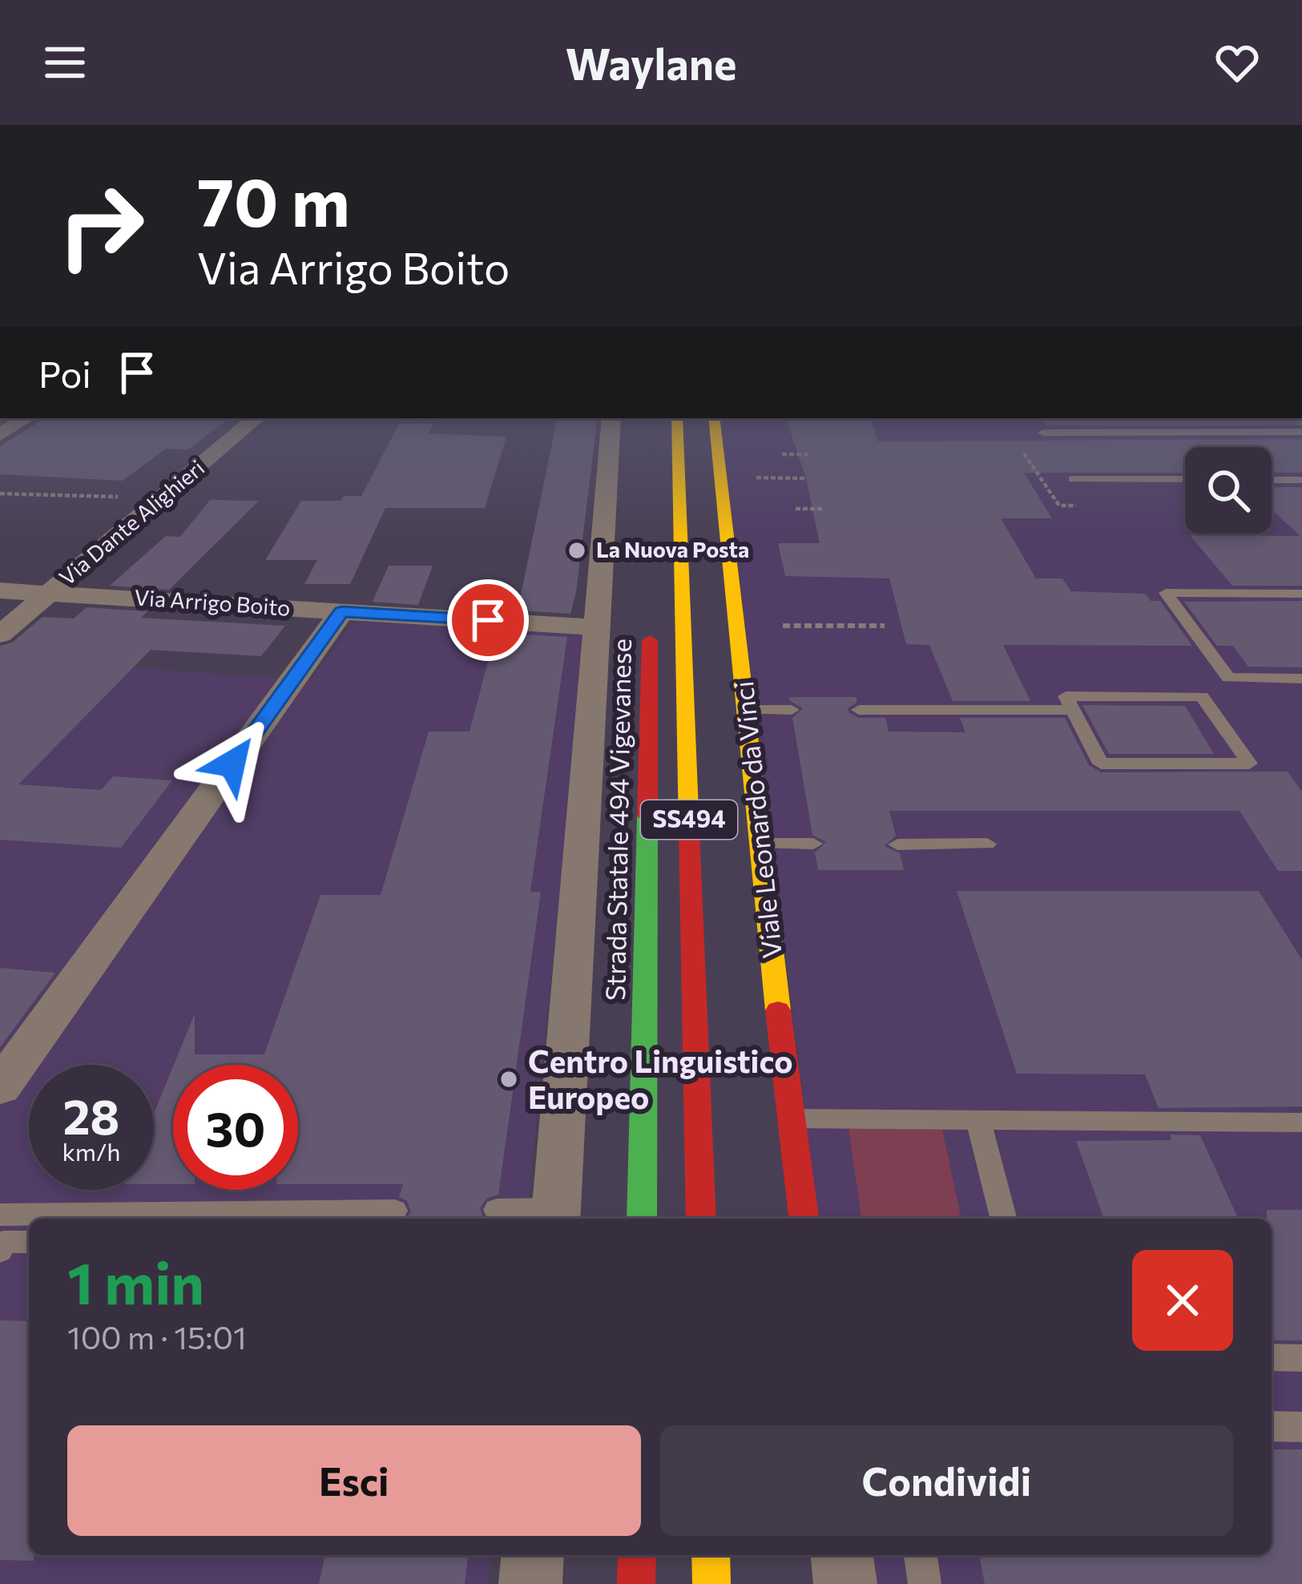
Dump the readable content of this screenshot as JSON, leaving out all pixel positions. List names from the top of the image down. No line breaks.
{"streets":{"main road":["Strada Statale 494 Vigevanese","SS494","Viale Leonardo da Vinci"],"street":["Via Dante Alighieri","Via Arrigo Boito"]},"crossings":[["Via Dante Alighieri","Via Arrigo Boito"]],"places":["La Nuova Posta","Centro Linguistico Europeo"],"page":{"header":"Waylane","turn":["70 m","Via Arrigo Boito"],"then":"Poi","speed":"28 km/h","limit":"30","heading":["1 min","100 m · 15:01"],"buttons":["Esci","Condividi"]}}
